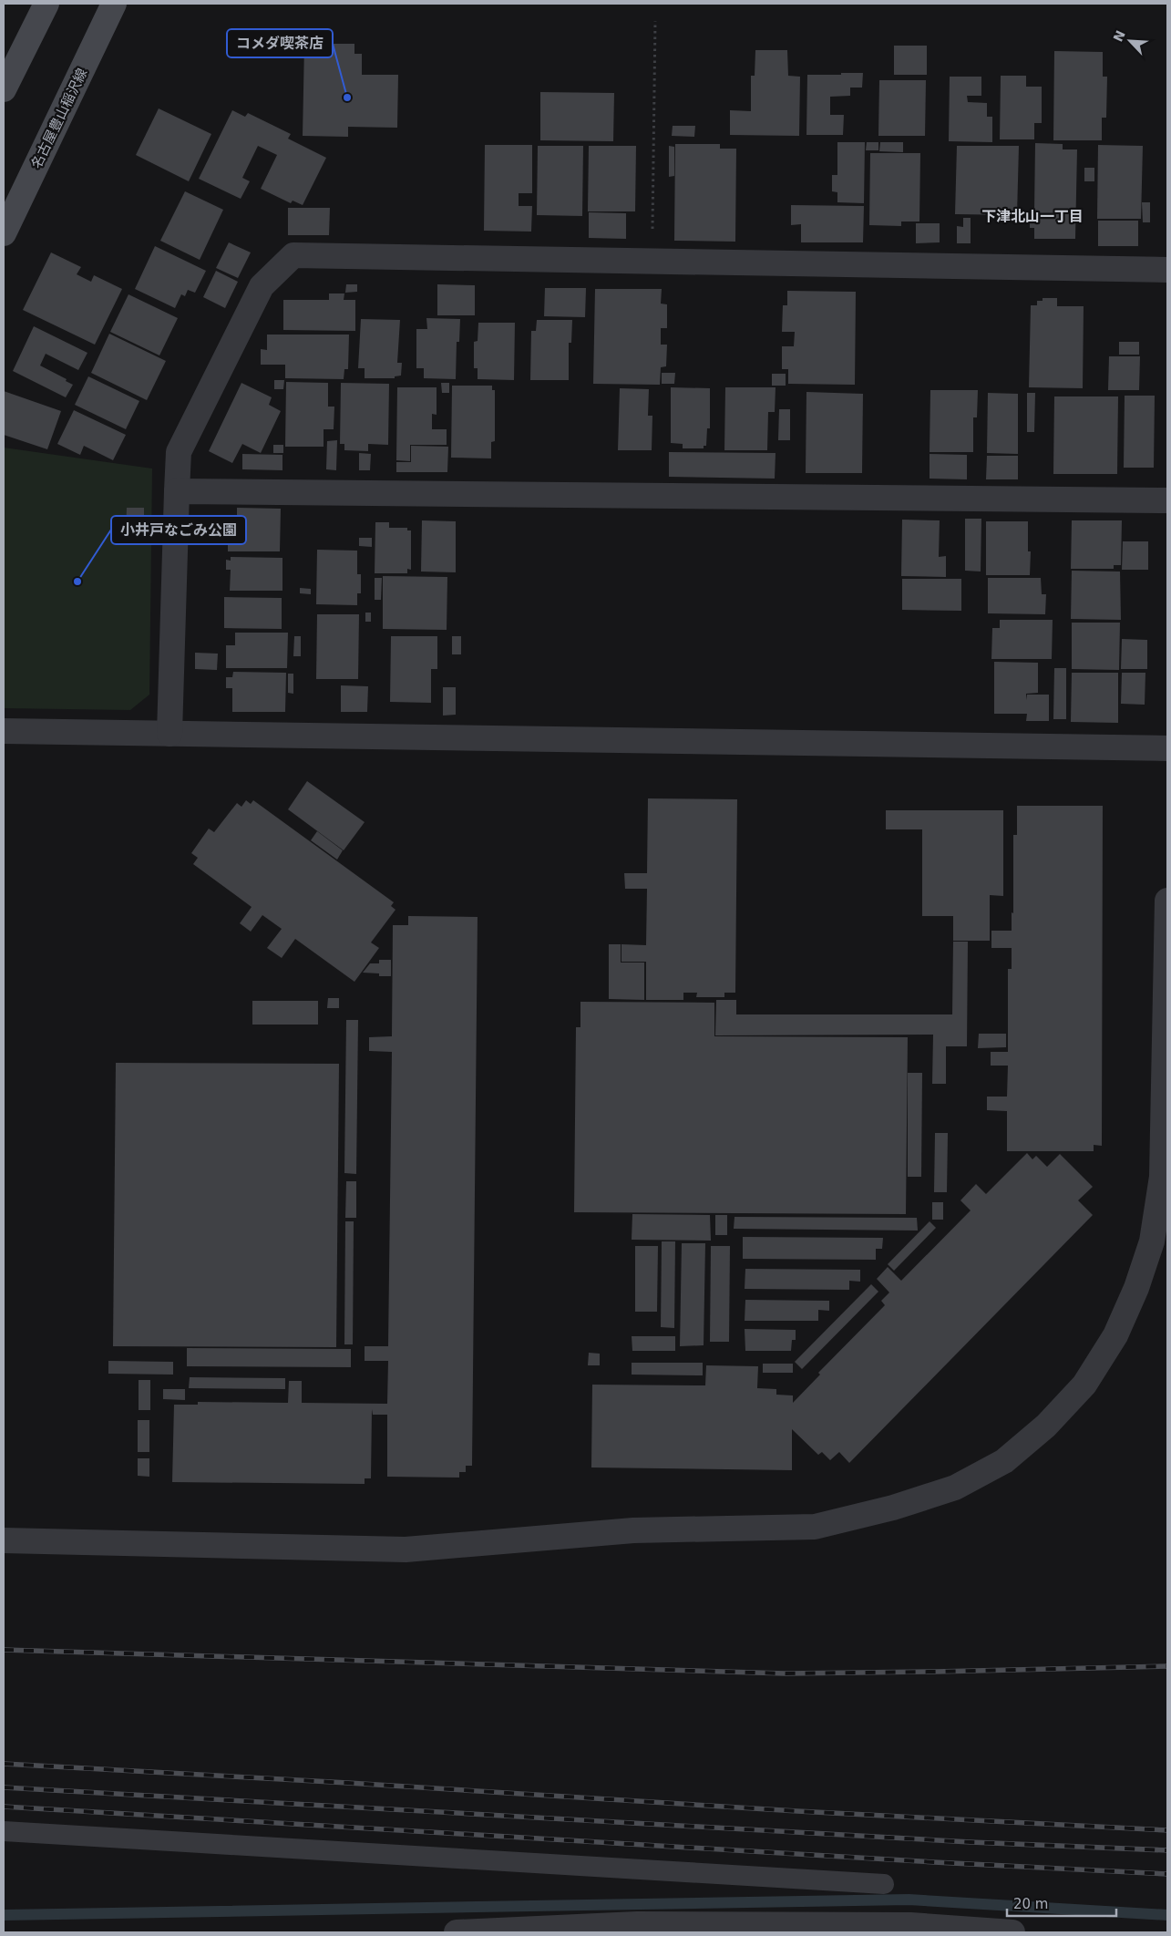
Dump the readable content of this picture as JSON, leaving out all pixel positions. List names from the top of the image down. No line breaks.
{"streets":{"main road":["名古屋豊山稲沢線"]},"districts":["下津北山一丁目"],"places":["コメダ喫茶店","小井戸なごみ公園"],"scale_bar":"20 m","north":"top left"}
